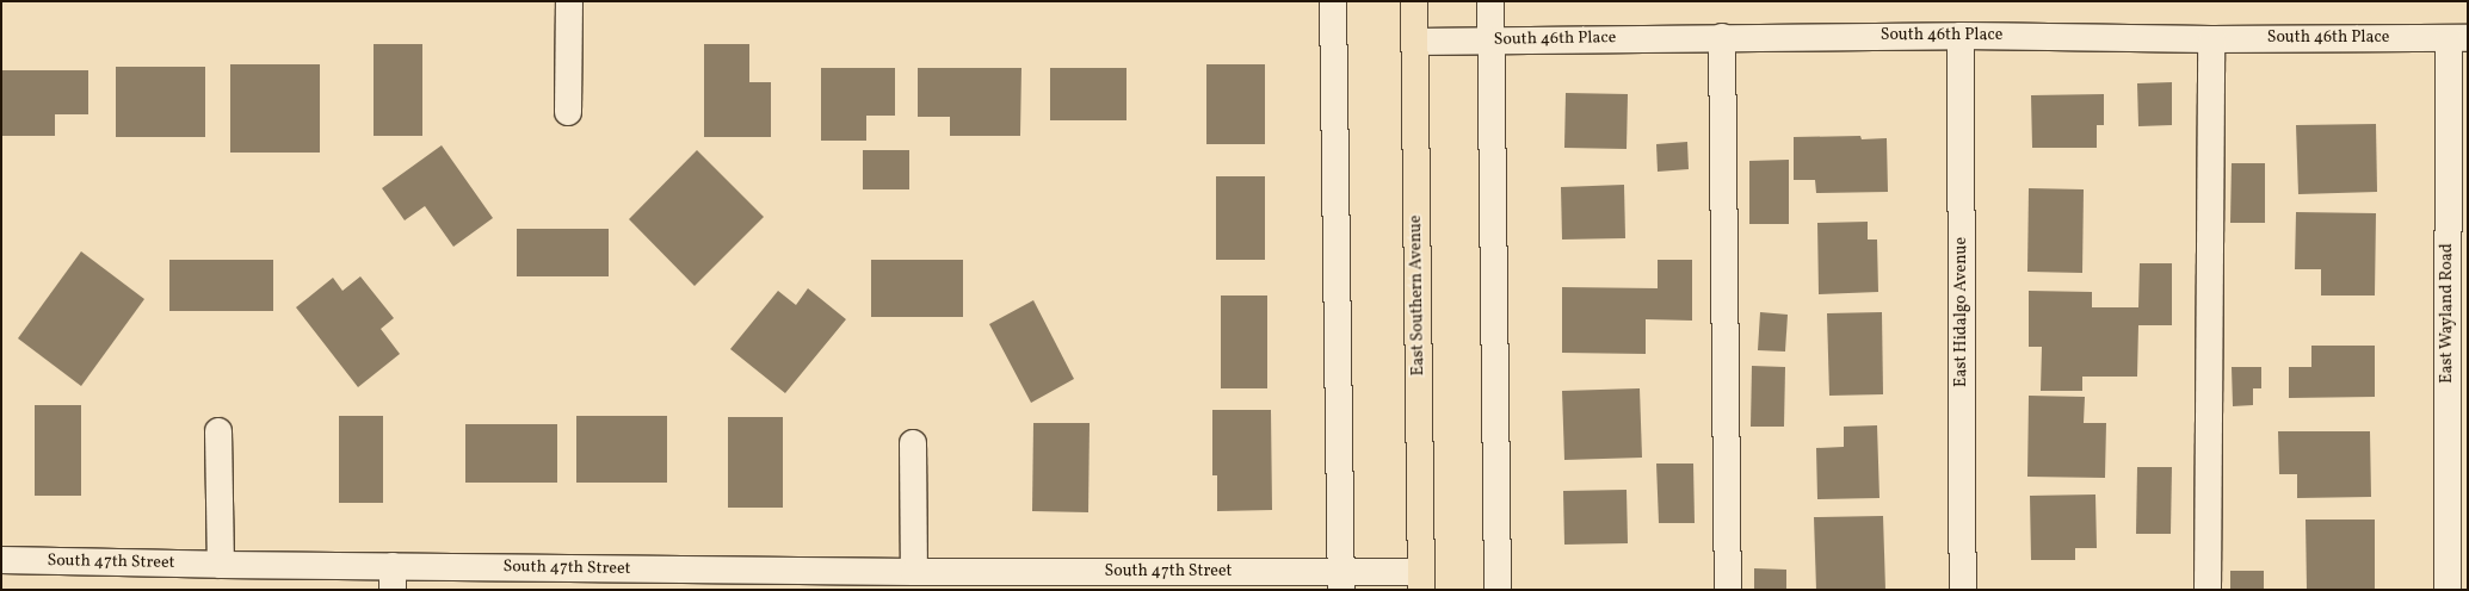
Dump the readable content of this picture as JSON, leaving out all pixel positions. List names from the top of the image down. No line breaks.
{"streets":{"main road":["East Southern Avenue"],"street":["South 46th Place","East Hidalgo Avenue","East Wayland Road","South 47th Street"]},"crossings":[["South 46th Place","East Southern Avenue"],["South 46th Place","East Hidalgo Avenue"],["South 46th Place","East Wayland Road"],["East Southern Avenue","South 47th Street"]]}
